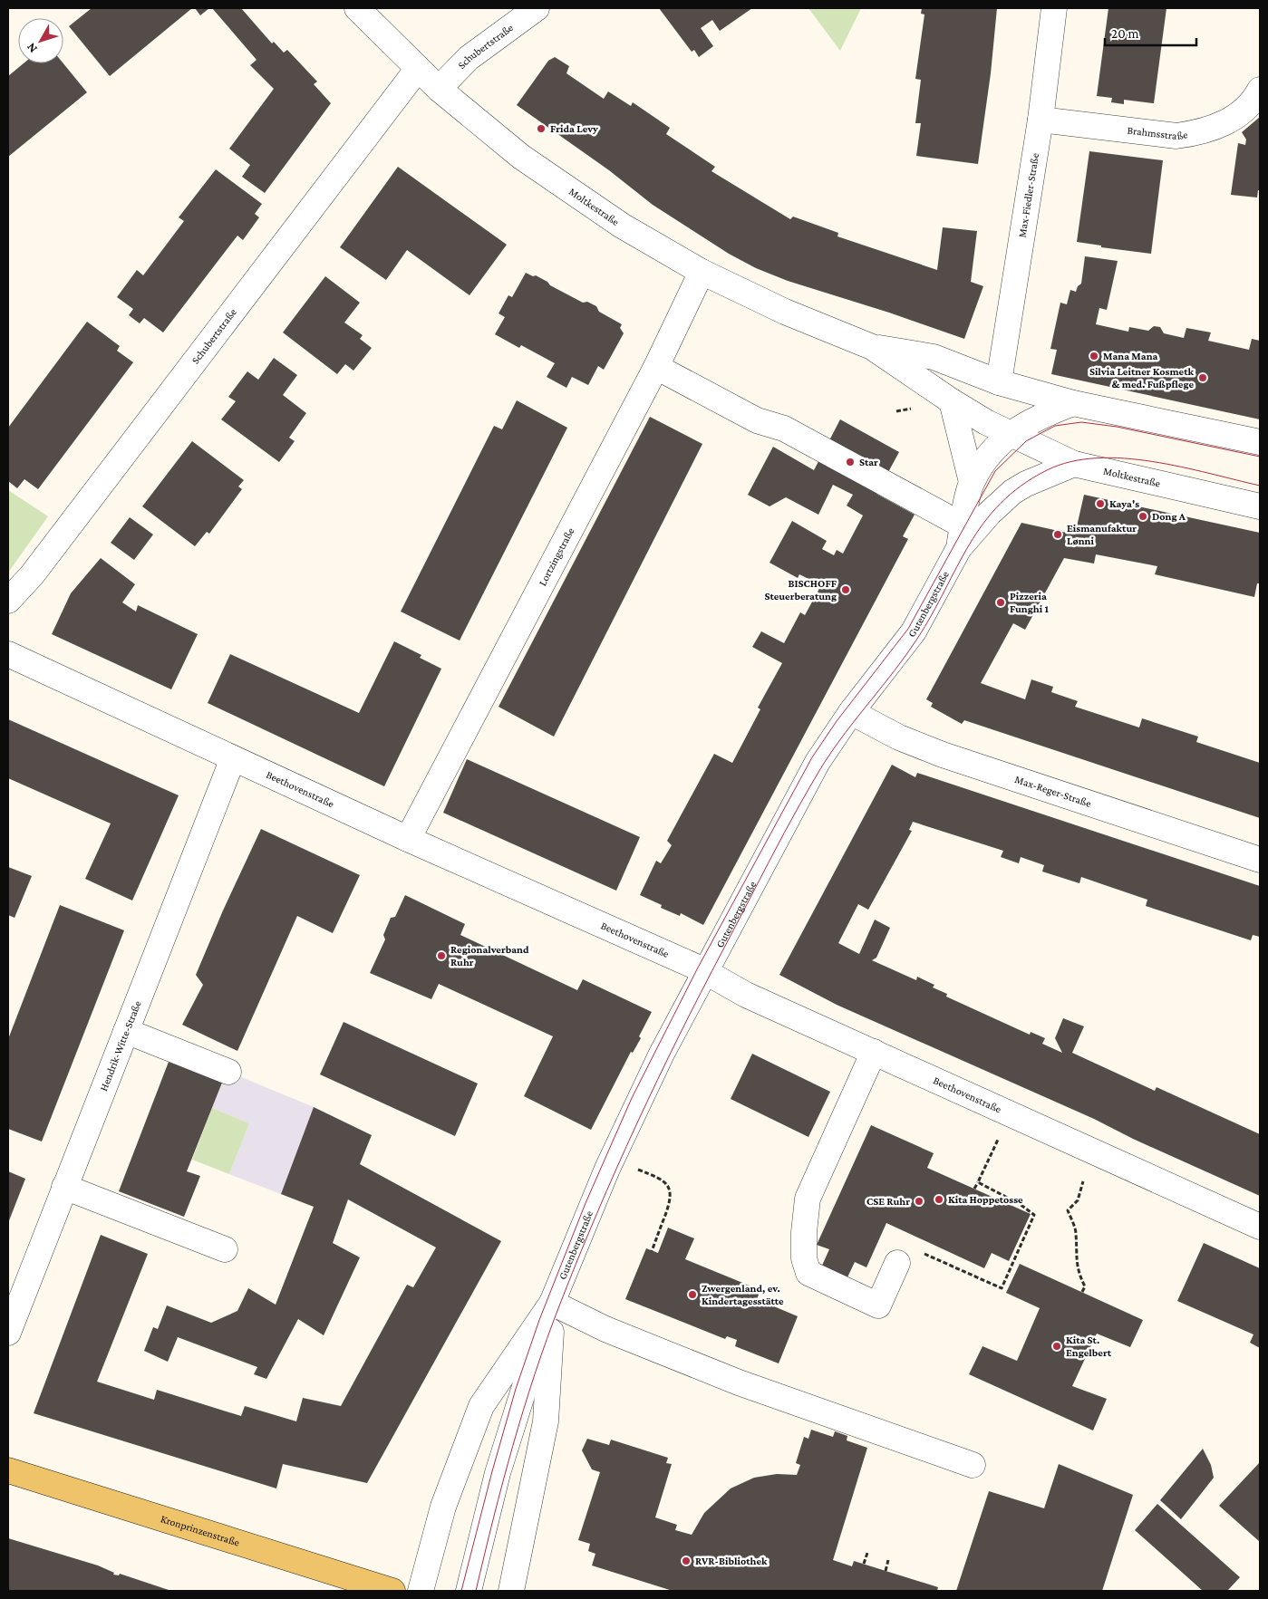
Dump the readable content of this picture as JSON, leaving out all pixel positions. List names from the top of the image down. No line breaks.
{"streets":{"main road":["Kronprinzenstraße"],"street":["Schubertstraße","Brahmsstraße","Max-Fiedler-Straße","Moltkestraße","Lortzingstraße","Gutenbergstraße","Beethovenstraße","Max-Reger-Straße","Hendrik-Witte-Straße"]},"crossings":[["Schubertstraße","Moltkestraße"],["Brahmsstraße","Max-Fiedler-Straße"],["Max-Fiedler-Straße","Moltkestraße"],["Moltkestraße","Lortzingstraße"],["Moltkestraße","Gutenbergstraße"],["Lortzingstraße","Beethovenstraße"],["Gutenbergstraße","Beethovenstraße"],["Gutenbergstraße","Max-Reger-Straße"],["Beethovenstraße","Hendrik-Witte-Straße"]],"places":["Frida Levy","Mana Mana","Silvia Leitner Kosmetk & med. Fußpflege","Star","Kaya's","Dong A","Eismanufaktur Lønni","BISCHOFF Steuerberatung","Pizzeria Funghi 1","Regionalverband Ruhr","Kita Hoppetosse","CSE Ruhr","Zwergenland, ev. Kindertagesstätte","Kita St. Engelbert","RVR-Bibliothek"],"scale_bar":"20 m","north":"bottom left"}
